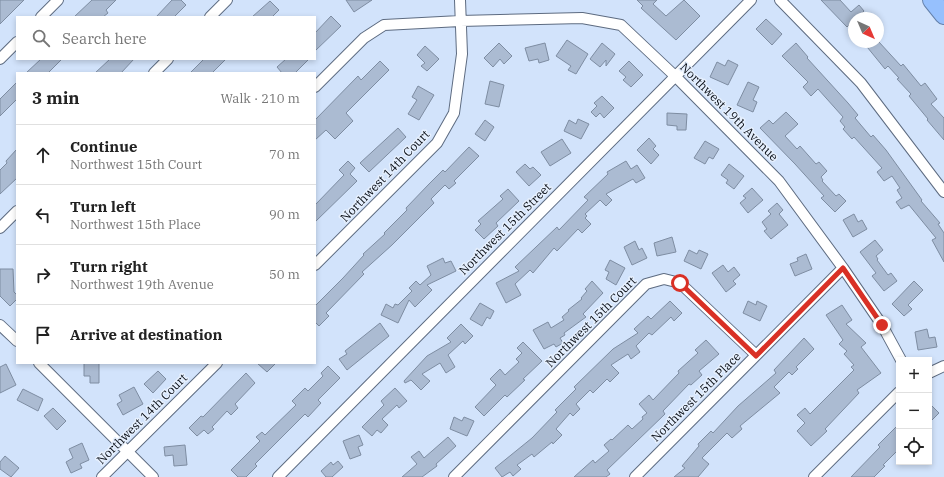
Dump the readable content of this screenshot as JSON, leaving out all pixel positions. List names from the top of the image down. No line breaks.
{"streets":{"street":["Northwest 19th Avenue","Northwest 14th Court","Northwest 15th Street","Northwest 15th Court","Northwest 15th Place"]},"crossings":[["Northwest 19th Avenue","Northwest 14th Court"],["Northwest 19th Avenue","Northwest 15th Street"],["Northwest 19th Avenue","Northwest 15th Place"],["Northwest 15th Court","Northwest 15th Place"]],"north":"bottom right","page":{"search":"Search here","heading":["3 min","Walk · 210 m"],"list":[["Continue","Northwest 15th Court","70 m"],["Turn left","Northwest 15th Place","90 m"],["Turn right","Northwest 19th Avenue","50 m"],"Arrive at destination"],"map_buttons":["+","−"]}}
